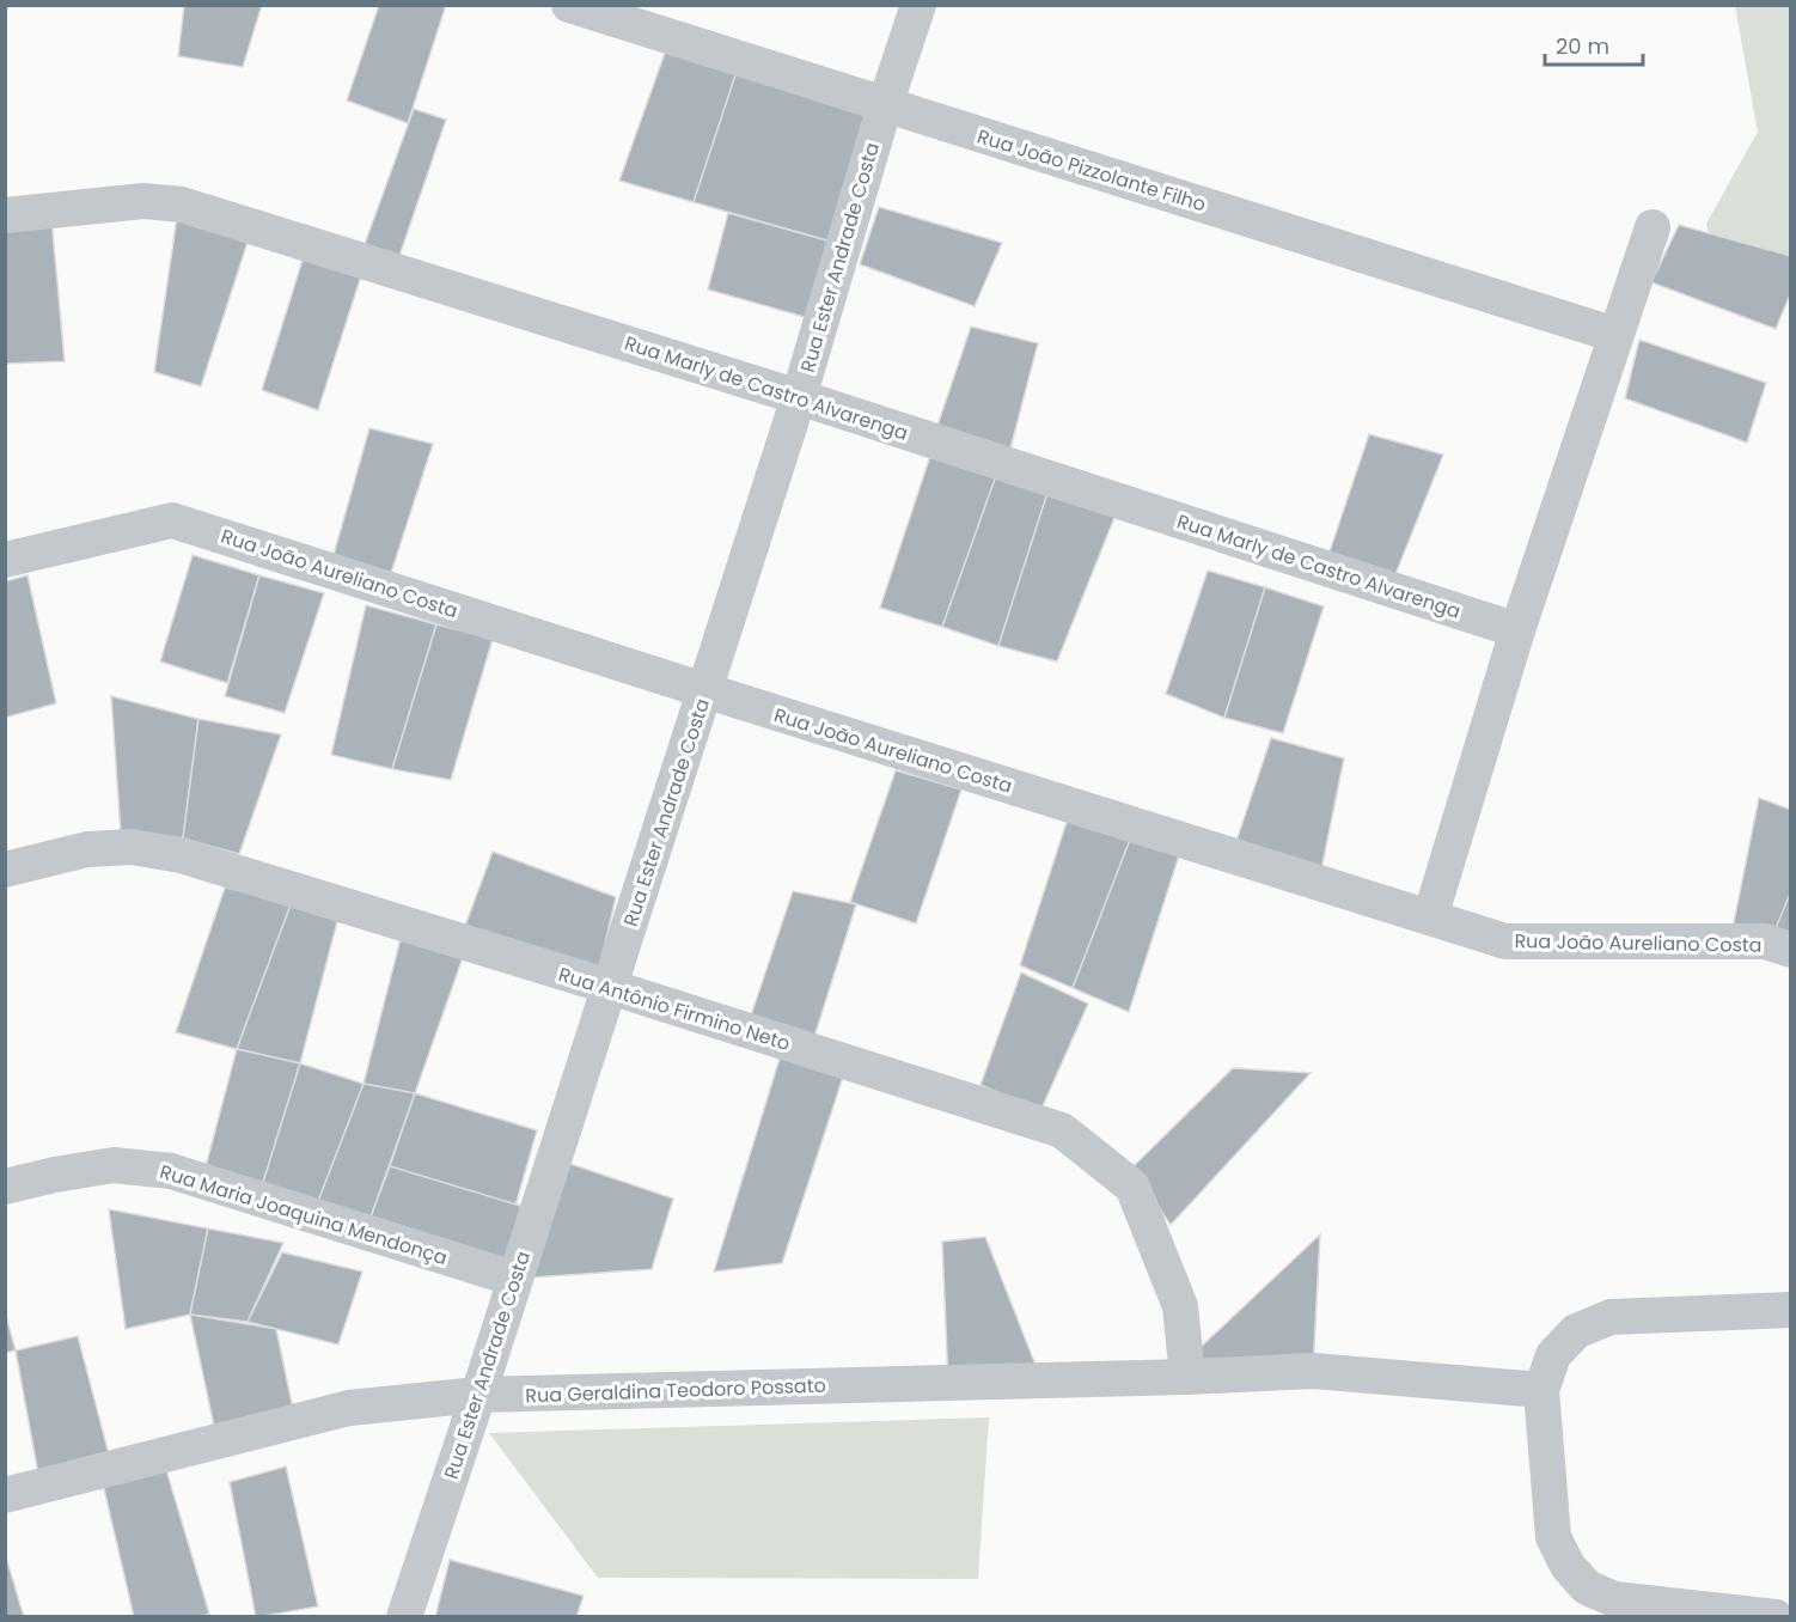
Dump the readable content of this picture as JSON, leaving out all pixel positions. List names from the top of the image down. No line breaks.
{"streets":{"street":["Rua João Pizzolante Filho","Rua Ester Andrade Costa","Rua Marly de Castro Alvarenga","Rua João Aureliano Costa","Rua Antônio Firmino Neto","Rua Maria Joaquina Mendonça","Rua Geraldina Teodoro Possato"]},"crossings":[["Rua João Pizzolante Filho","Rua Ester Andrade Costa"],["Rua Ester Andrade Costa","Rua Marly de Castro Alvarenga"],["Rua Ester Andrade Costa","Rua João Aureliano Costa"],["Rua Ester Andrade Costa","Rua Antônio Firmino Neto"],["Rua Ester Andrade Costa","Rua Maria Joaquina Mendonça"],["Rua Ester Andrade Costa","Rua Geraldina Teodoro Possato"],["Rua Antônio Firmino Neto","Rua Geraldina Teodoro Possato"]],"scale_bar":"20 m"}
